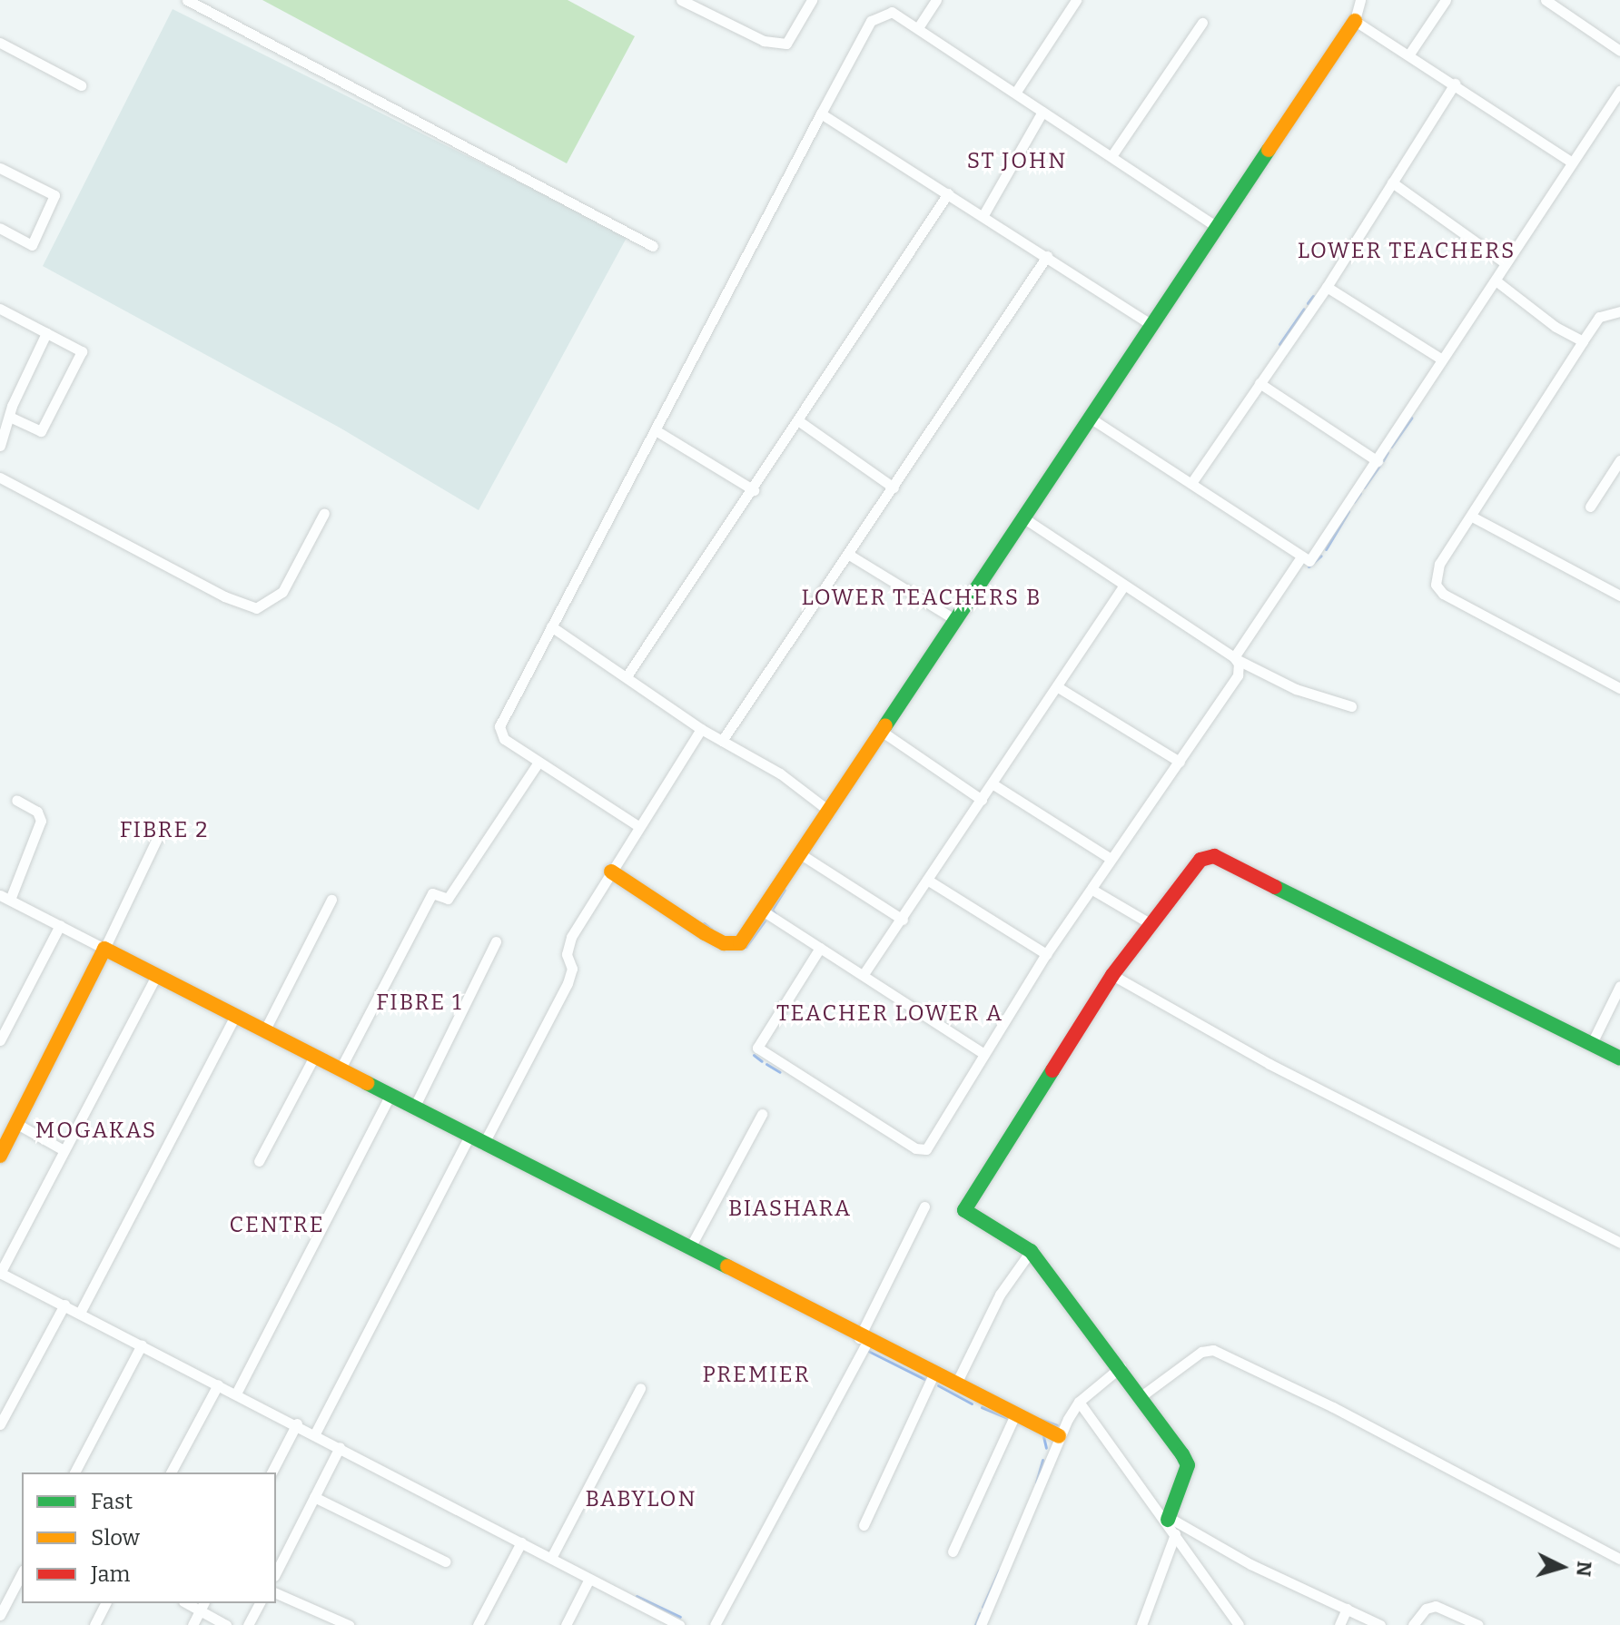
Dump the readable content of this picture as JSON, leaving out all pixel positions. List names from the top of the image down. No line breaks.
{"districts":["ST JOHN","LOWER TEACHERS","LOWER TEACHERS B","FIBRE 2","FIBRE 1","TEACHER LOWER A","MOGAKAS","BIASHARA","CENTRE","PREMIER","BABYLON"],"legend":["Fast","Slow","Jam"],"north":"right"}
